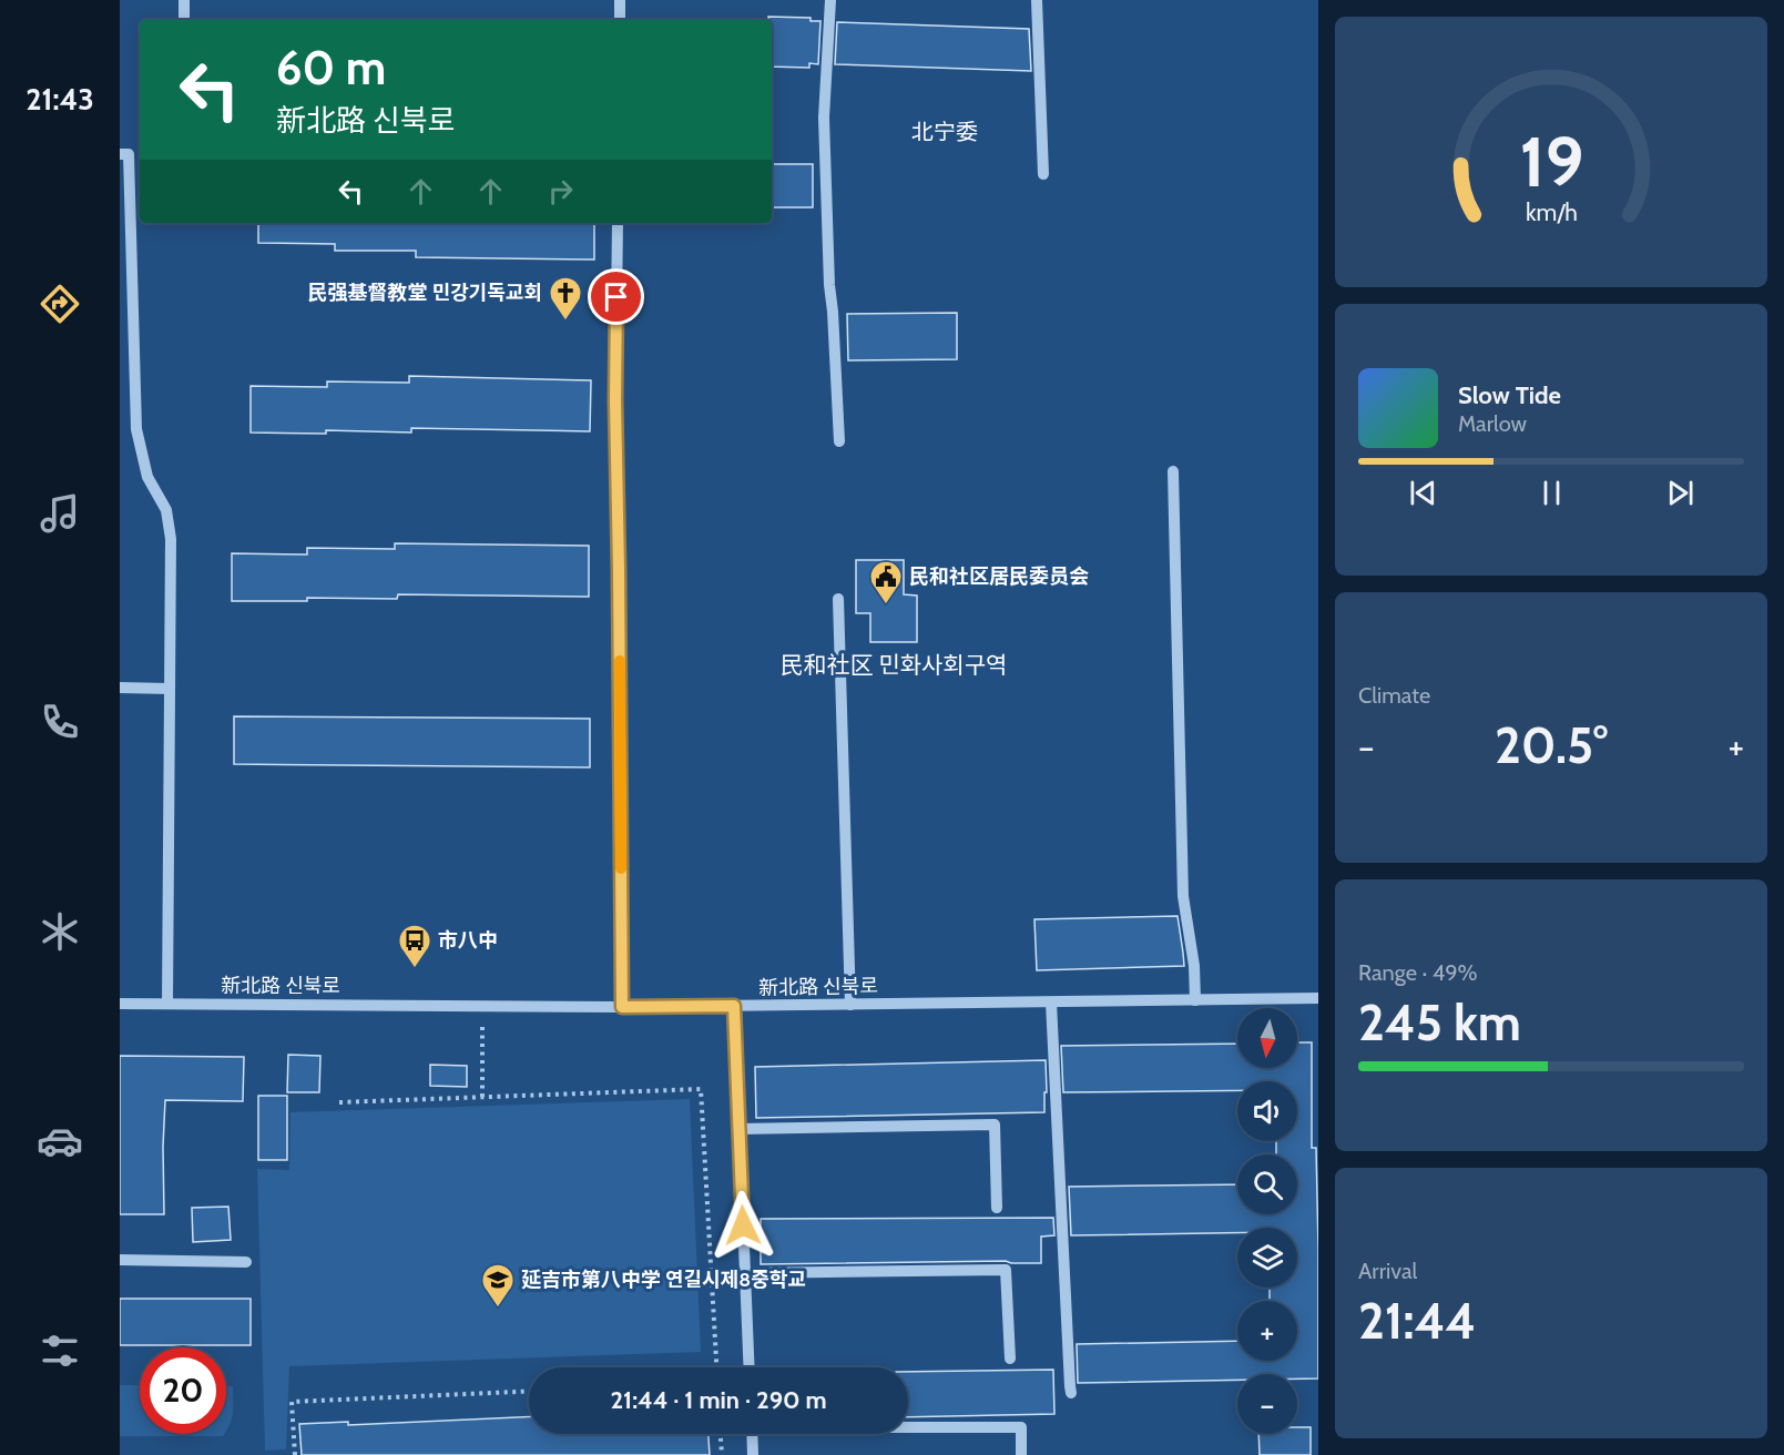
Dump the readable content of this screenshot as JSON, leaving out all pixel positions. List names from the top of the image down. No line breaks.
{"streets":{"street":["新北路 신북로"]},"districts":["北宁委","民和社区 민화사회구역"],"places":{"church":["民强基督教堂 민강기독교회"],"public building":["民和社区居民委员会"],"bus stop":["市八中"],"school or university":["延吉市第八中学 연길시제8중학교"]},"north":"bottom","page":{"tabs":"21:43","turn":["60 m","新北路 신북로"],"song":["Slow Tide","Marlow"],"tile":["Climate",["Range · 49%","245 km"],["Arrival","21:44"]],"heat":["−","20.5°","+"],"map_buttons":["+","−"],"limit":"20","trip":"21:44 · 1 min · 290 m","gauge":["19","km/h"]}}
